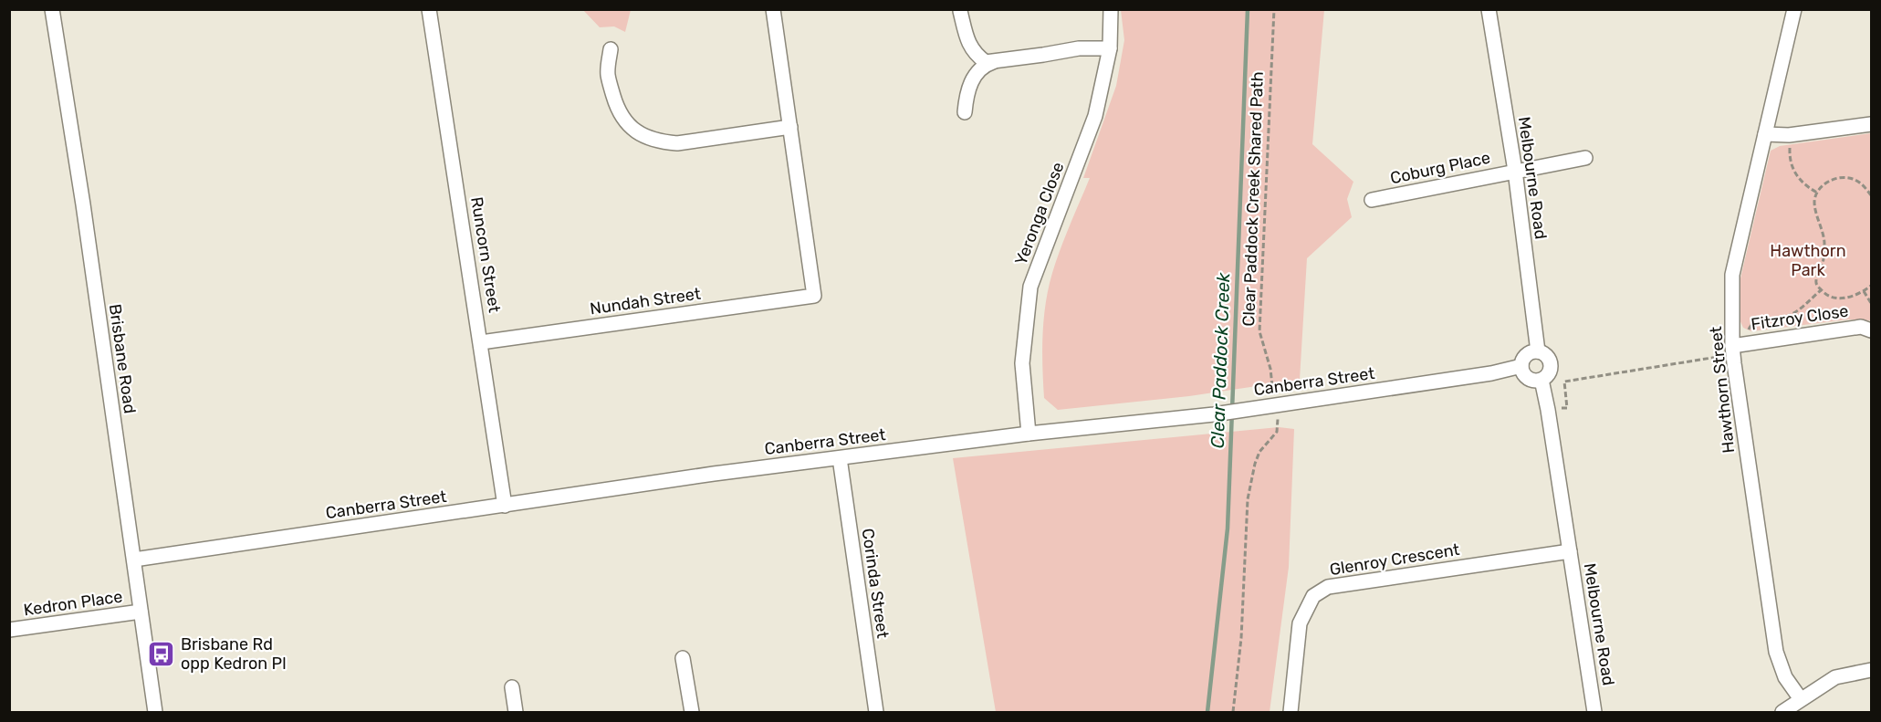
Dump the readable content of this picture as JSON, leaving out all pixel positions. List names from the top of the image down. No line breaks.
{"streets":{"street":["Coburg Place","Melbourne Road","Yeronga Close","Runcorn Street","Nundah Street","Fitzroy Close","Brisbane Road","Canberra Street","Hawthorn Street","Glenroy Crescent","Corinda Street","Kedron Place"],"path":["Clear Paddock Creek Shared Path"]},"crossings":[["Coburg Place","Melbourne Road"],["Melbourne Road","Canberra Street"],["Melbourne Road","Glenroy Crescent"],["Yeronga Close","Canberra Street"],["Runcorn Street","Nundah Street"],["Runcorn Street","Canberra Street"],["Fitzroy Close","Hawthorn Street"],["Brisbane Road","Canberra Street"],["Brisbane Road","Kedron Place"],["Canberra Street","Corinda Street"]],"water":["Clear Paddock Creek"],"parks":["Hawthorn Park"],"places":{"bus stop":["Brisbane Rd opp Kedron Pl"]}}
